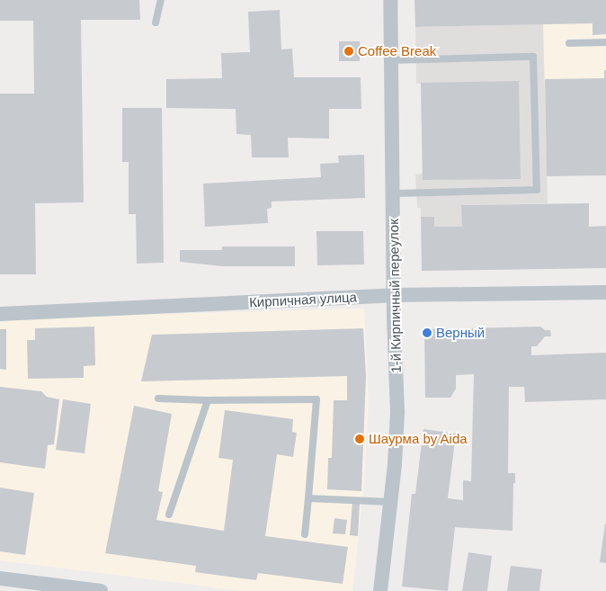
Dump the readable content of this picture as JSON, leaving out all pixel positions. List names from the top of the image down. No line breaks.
{"streets":{"street":["1-й Кирпичный переулок","Кирпичная улица"]},"crossings":[["1-й Кирпичный переулок","Кирпичная улица"]],"places":["Coffee Break","Верный","Шаурма by Aida"]}
